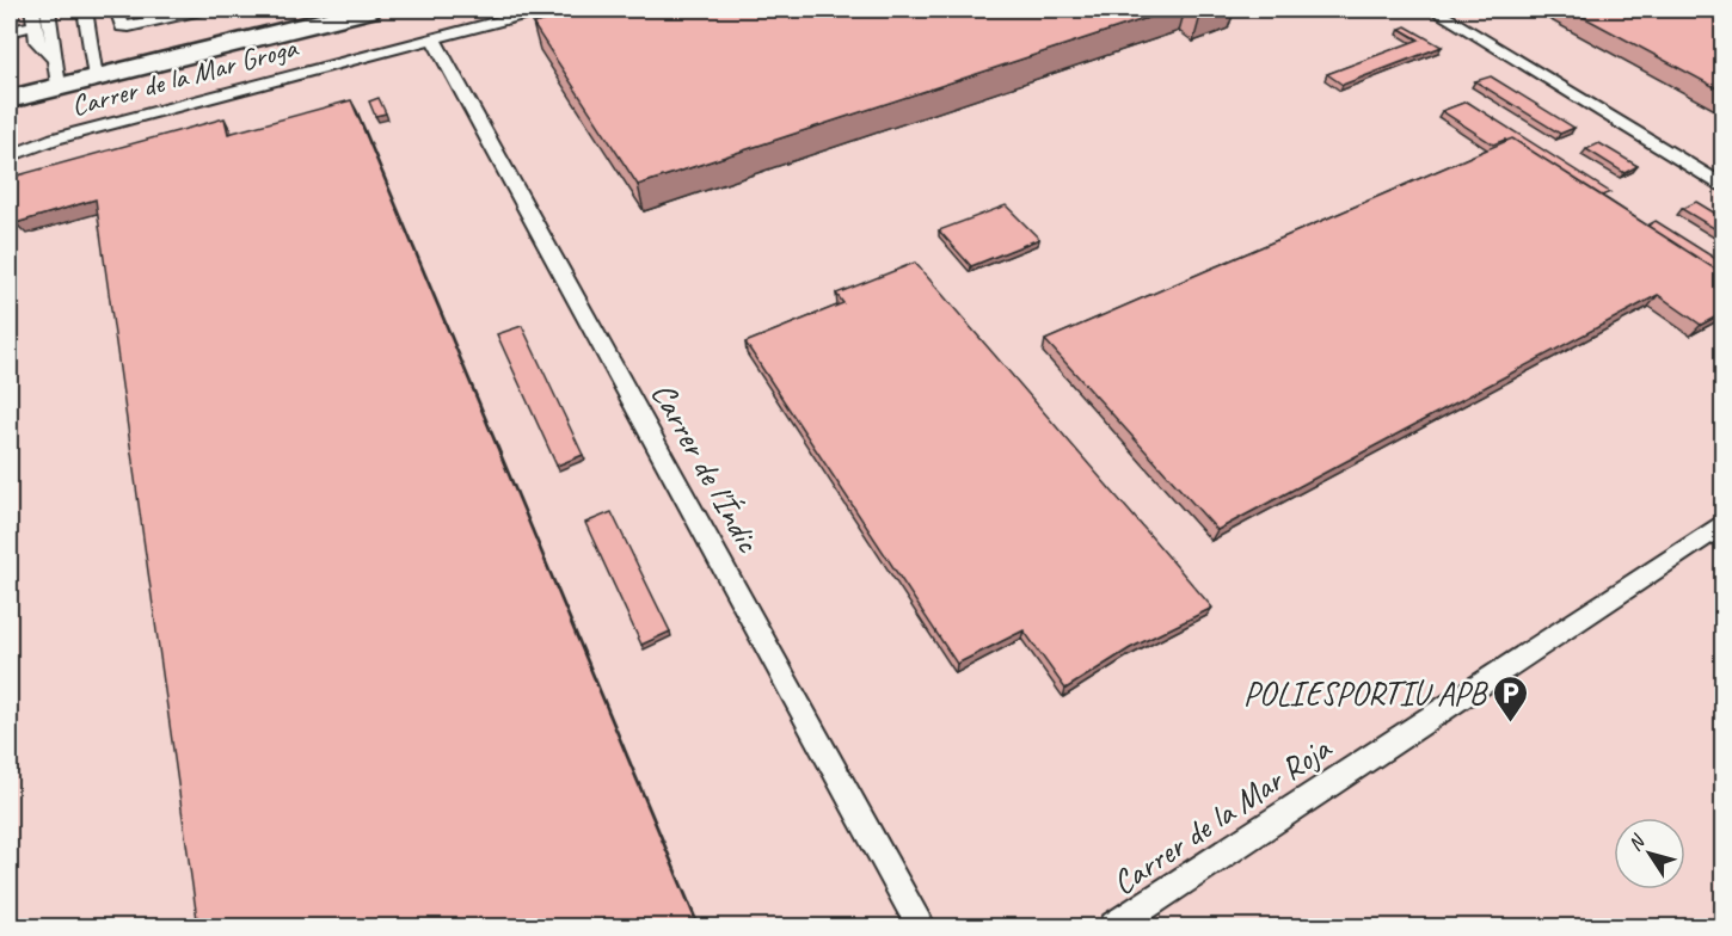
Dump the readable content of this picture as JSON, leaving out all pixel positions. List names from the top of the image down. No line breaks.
{"streets":{"lane":["Carrer de la Mar Groga","Carrer de l'Índic","Carrer de la Mar Roja"]},"crossings":[["Carrer de la Mar Groga","Carrer de l'Índic"]],"places":{"parking":["POLIESPORTIU APB"]},"north":"top left"}
